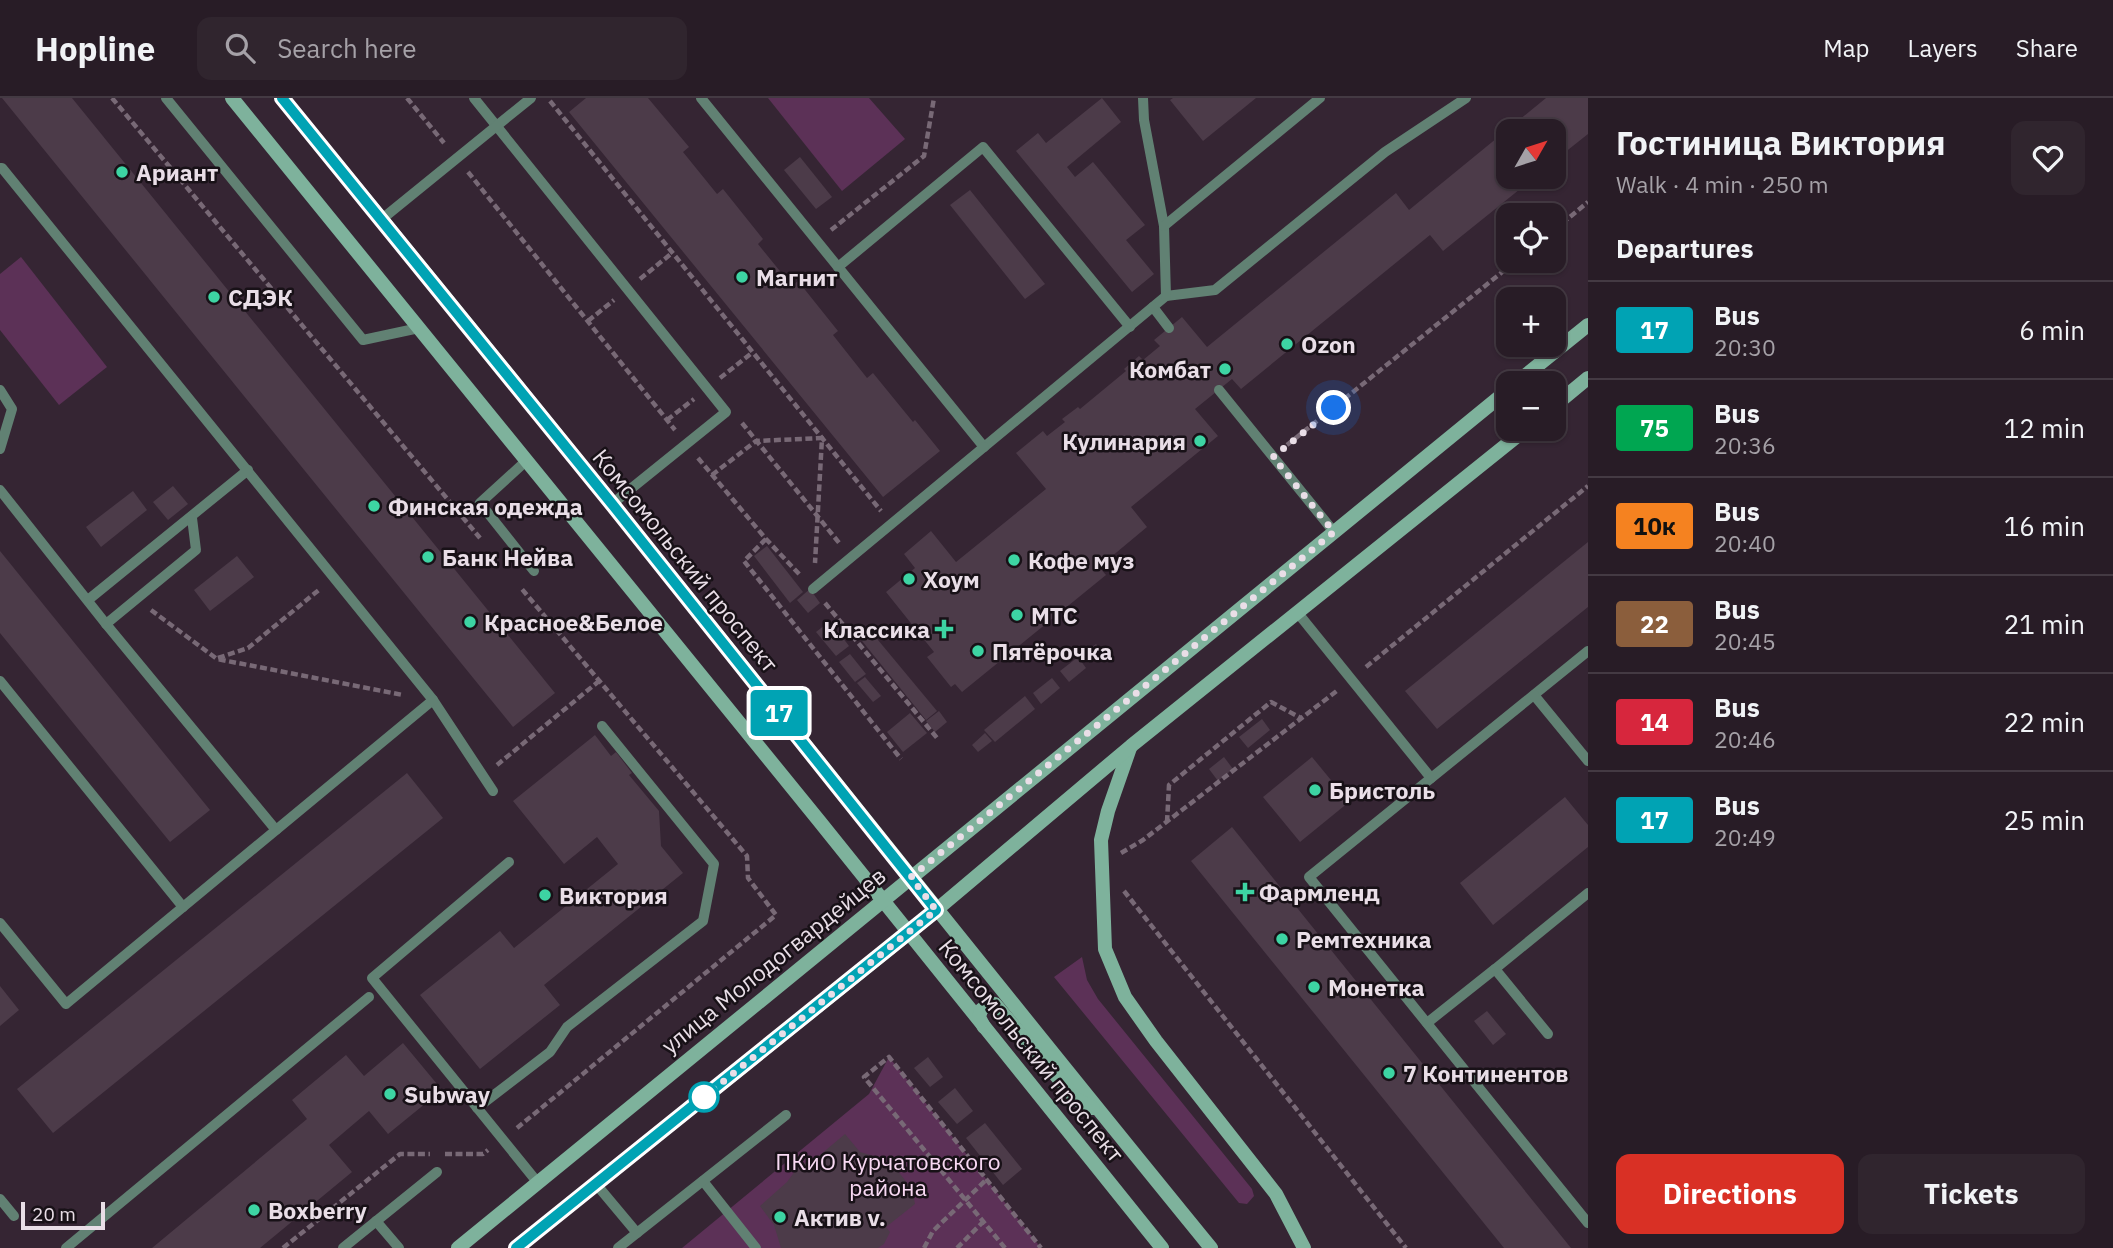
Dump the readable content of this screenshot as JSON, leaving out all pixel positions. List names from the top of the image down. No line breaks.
{"streets":{"main road":["Комсомольский проспект","улица Молодогвардейцев"]},"crossings":[["Комсомольский проспект","улица Молодогвардейцев"]],"parks":["ПКиО Курчатовского района"],"places":{"other":["Ариант","Магнит","СДЭК","Ozon","Комбат","Кулинария","Финская одежда","Банк Нейва","Кофе муз","Хоум","МТС","Красное&Белое","Пятёрочка","Бристоль","Виктория","Ремтехника","Монетка","7 Континентов","Subway","Boxberry","Актив v."],"health":["Классика","Фармленд"]},"lines":["bus line 17"],"scale_bar":"20 m","north":"top right","page":{"header":"Hopline","search":"Search here","nav":["Map","Layers","Share"],"on_map":"17","heading":[["Гостиница Виктория","Walk · 4 min · 250 m"],"Departures"],"map_buttons":["+","−"],"list":[{"mark":"17","name":"Bus","note":"20:30","value":"6 min"},{"mark":"75","name":"Bus","note":"20:36","value":"12 min"},{"mark":"10к","name":"Bus","note":"20:40","value":"16 min"},{"mark":"22","name":"Bus","note":"20:45","value":"21 min"},{"mark":"14","name":"Bus","note":"20:46","value":"22 min"},{"mark":"17","name":"Bus","note":"20:49","value":"25 min"}],"buttons":["Directions","Tickets"],"scale":"20 m"}}
